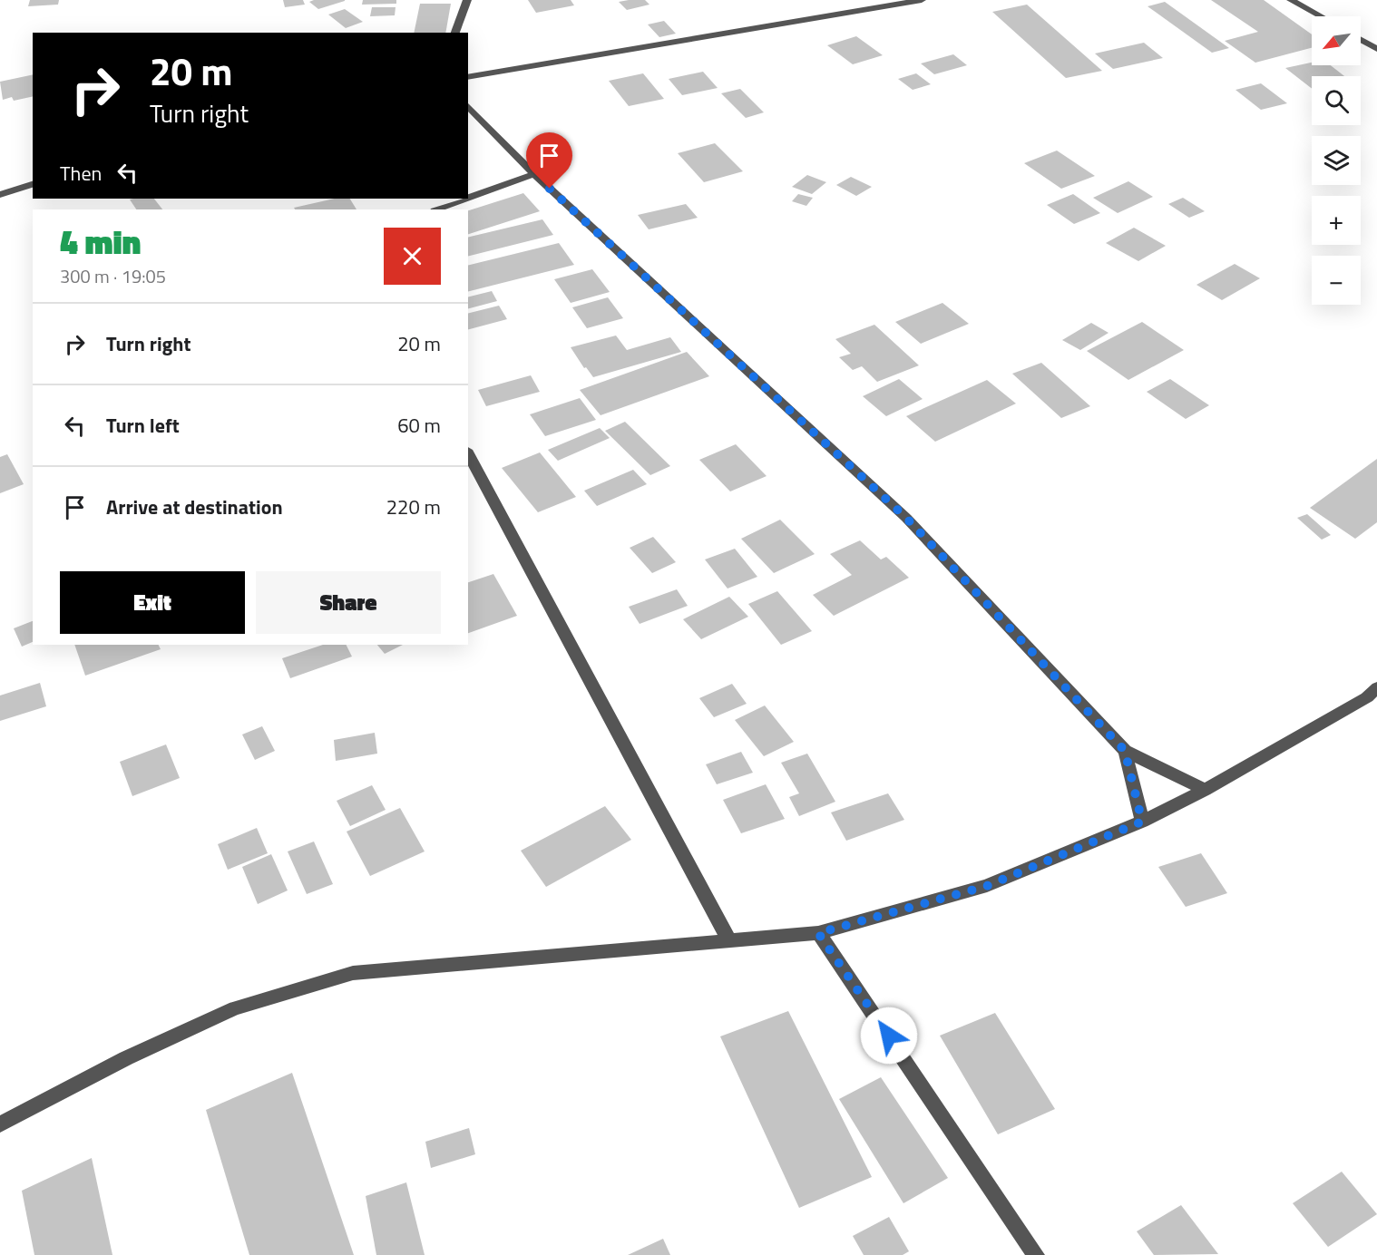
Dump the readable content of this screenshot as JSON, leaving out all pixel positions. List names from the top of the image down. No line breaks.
{"north":"bottom left","page":{"map_buttons":["+","−"],"turn":["20 m","Turn right"],"then":"Then","heading":["4 min","300 m · 19:05"],"list":[{"name":"Turn right","value":"20 m"},{"name":"Turn left","value":"60 m"},{"name":"Arrive at destination","value":"220 m"}],"buttons":["Exit","Share"]}}
